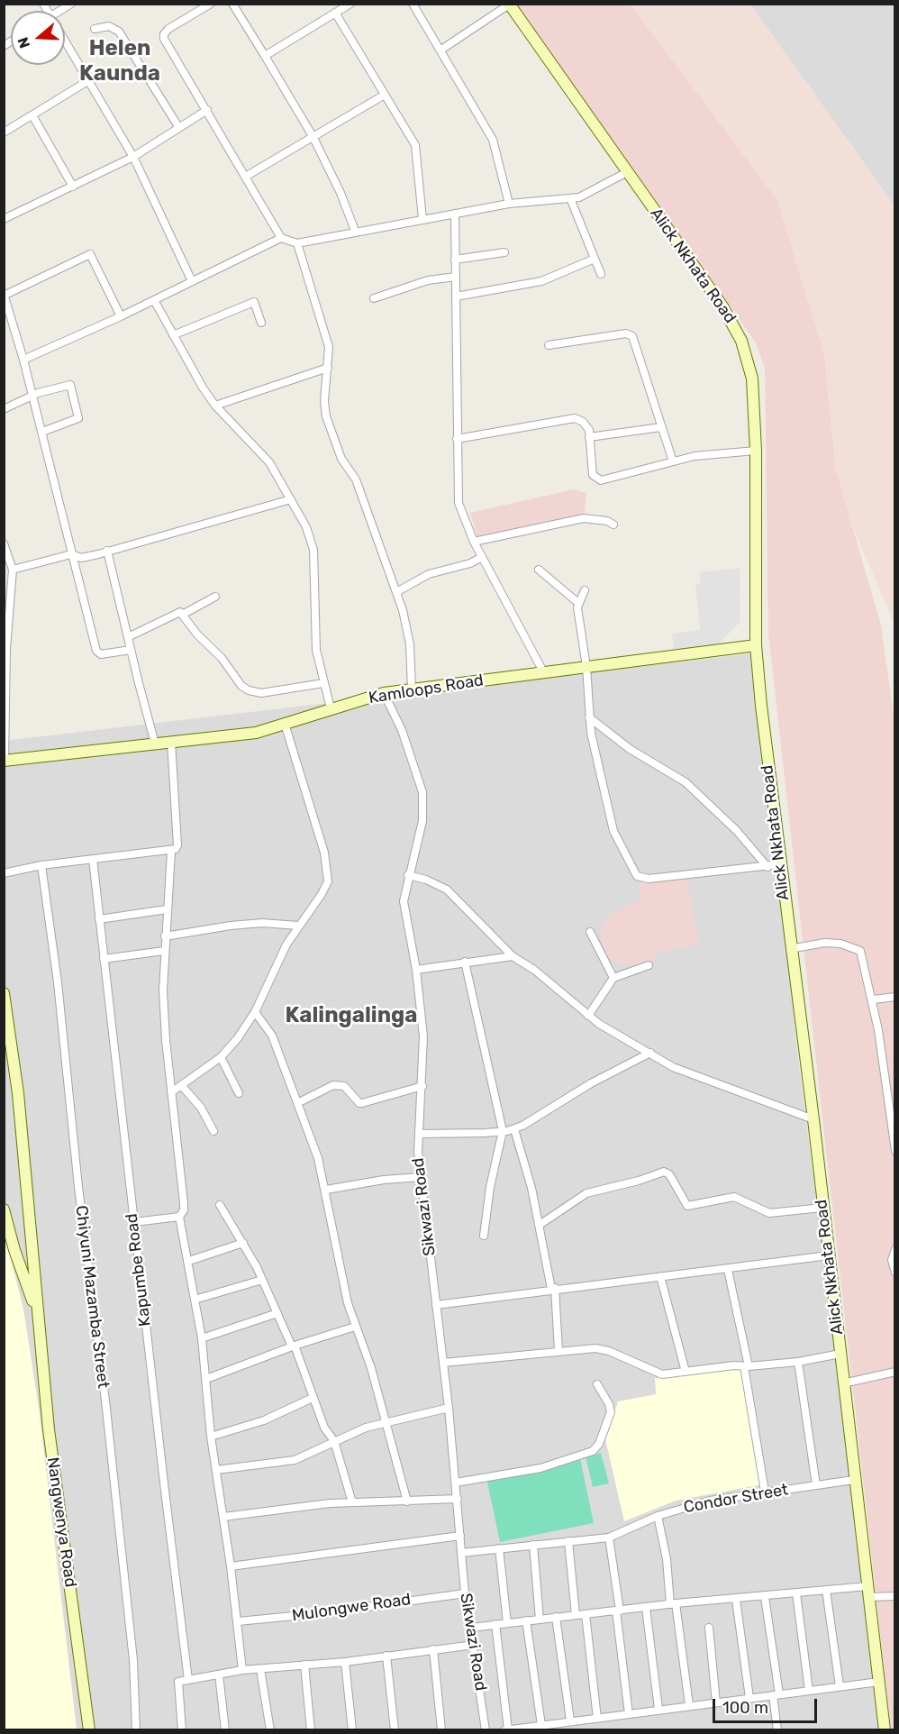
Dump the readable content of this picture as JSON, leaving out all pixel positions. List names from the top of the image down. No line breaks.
{"streets":{"main road":["Alick Nkhata Road","Kamloops Road","Nangwenya Road"],"street":["Sikwazi Road","Kapumbe Road","Chiyuni Mazamba Street","Condor Street","Mulongwe Road"]},"crossings":[["Alick Nkhata Road","Kamloops Road"],["Alick Nkhata Road","Condor Street"],["Kamloops Road","Sikwazi Road"],["Sikwazi Road","Condor Street"],["Sikwazi Road","Mulongwe Road"]],"districts":["Helen Kaunda","Kalingalinga"],"scale_bar":"100 m","north":"left"}
